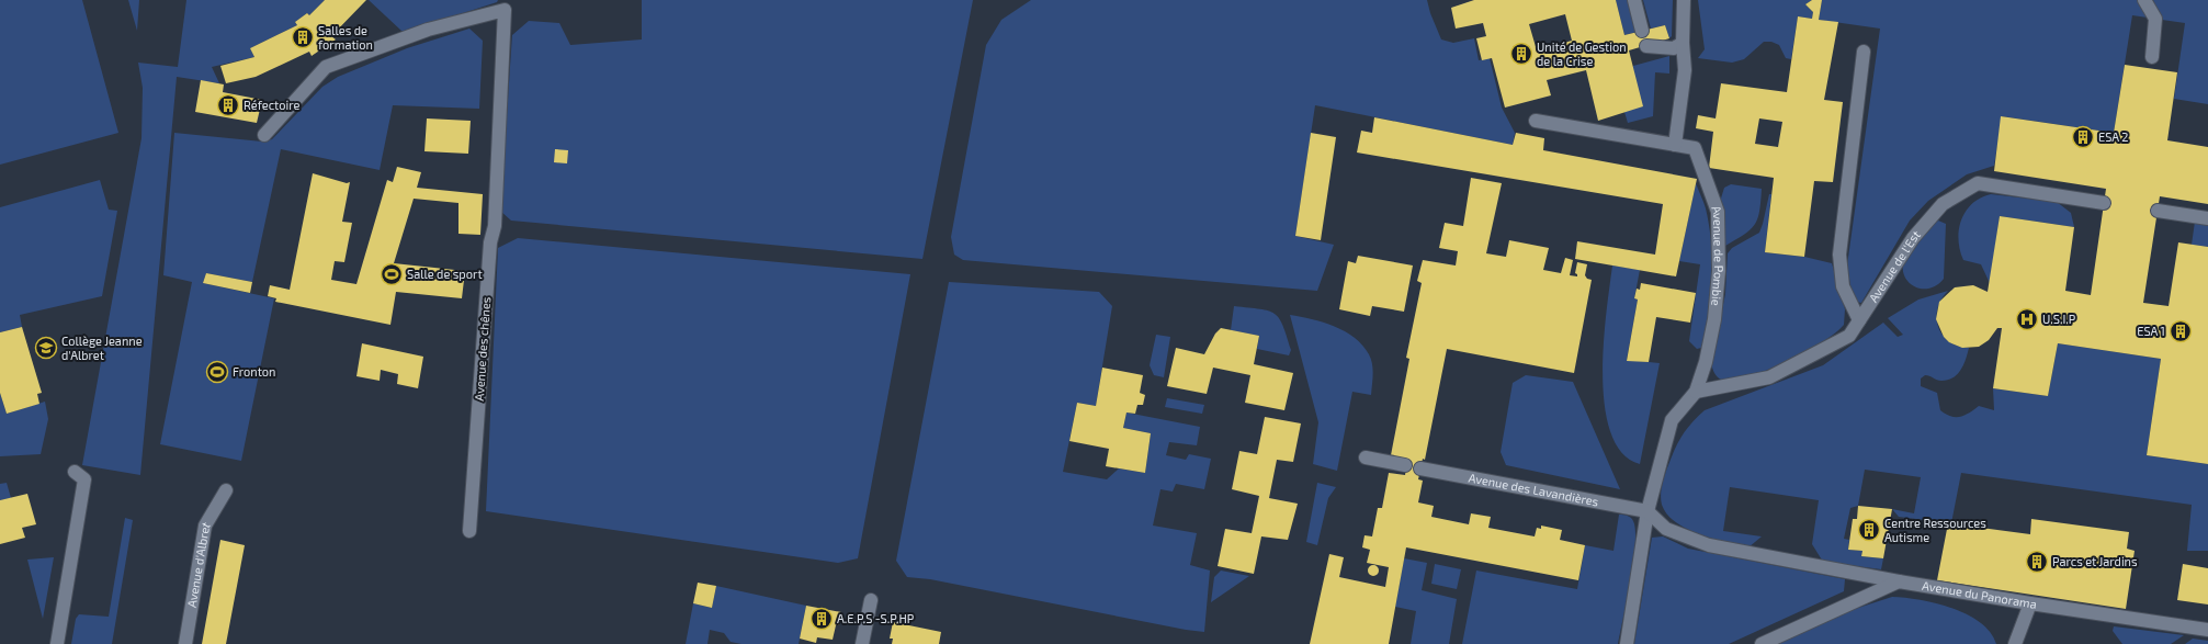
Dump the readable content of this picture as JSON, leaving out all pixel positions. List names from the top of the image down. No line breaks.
{"streets":{"lane":["Avenue de Pombie","Avenue de l'Est","Avenue des chênes","Avenue des Lavandières","Avenue d'Albret","Avenue du Panorama"]},"crossings":[["Avenue de Pombie","Avenue de l'Est"],["Avenue de Pombie","Avenue des Lavandières"],["Avenue de Pombie","Avenue du Panorama"],["Avenue des Lavandières","Avenue du Panorama"]],"places":{"building":["Salles de formation","Unité de Gestion de la Crise","Réfectoire","ESA 2","ESA 1","Centre Ressources Autisme","Parcs et Jardins","A.E.P.S -S.P.HP"],"sports":["Salle de sport","Fronton"],"hospital":["U.S.I.P"],"school or university":["Collège Jeanne d'Albret"]}}
